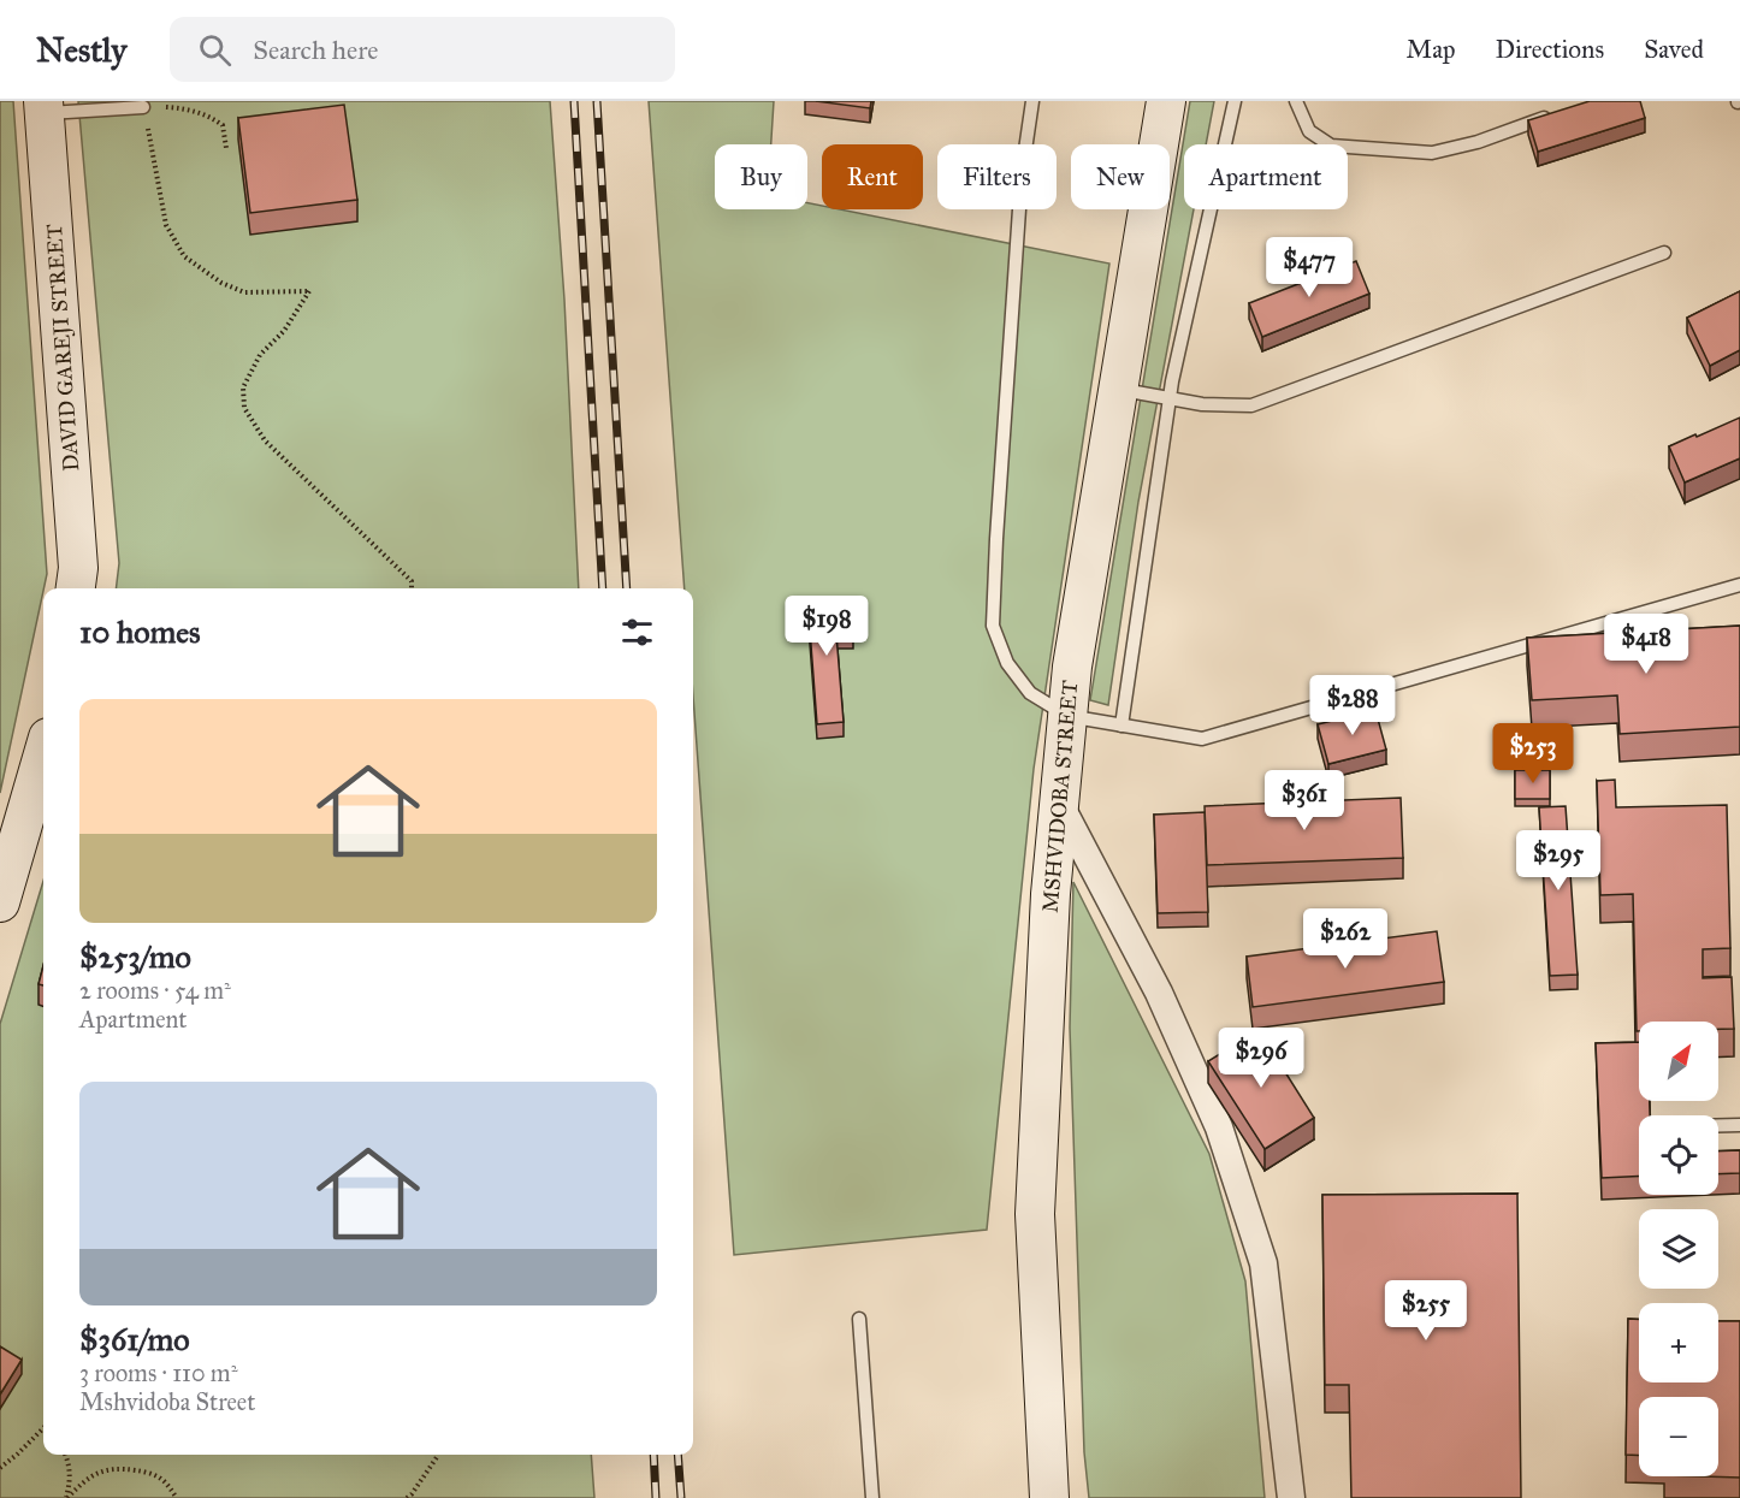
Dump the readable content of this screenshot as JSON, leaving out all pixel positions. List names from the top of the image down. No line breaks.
{"streets":{"main road":["DAVID GAREJI STREET","MSHVIDOBA STREET"]},"north":"top right","page":{"header":"Nestly","search":"Search here","nav":["Map","Directions","Saved"],"chip":["Buy","Rent","Filters","New","Apartment"],"price":["$477","$198","$418","$288","$253","$361","$295","$262","$296","$255"],"heading":"10 homes","list":[{"name":"$253/mo","note":"2 rooms · 54 m² · Apartment"},{"name":"$361/mo","note":"3 rooms · 110 m² · Mshvidoba Street"}],"map_buttons":["+","−"]}}
